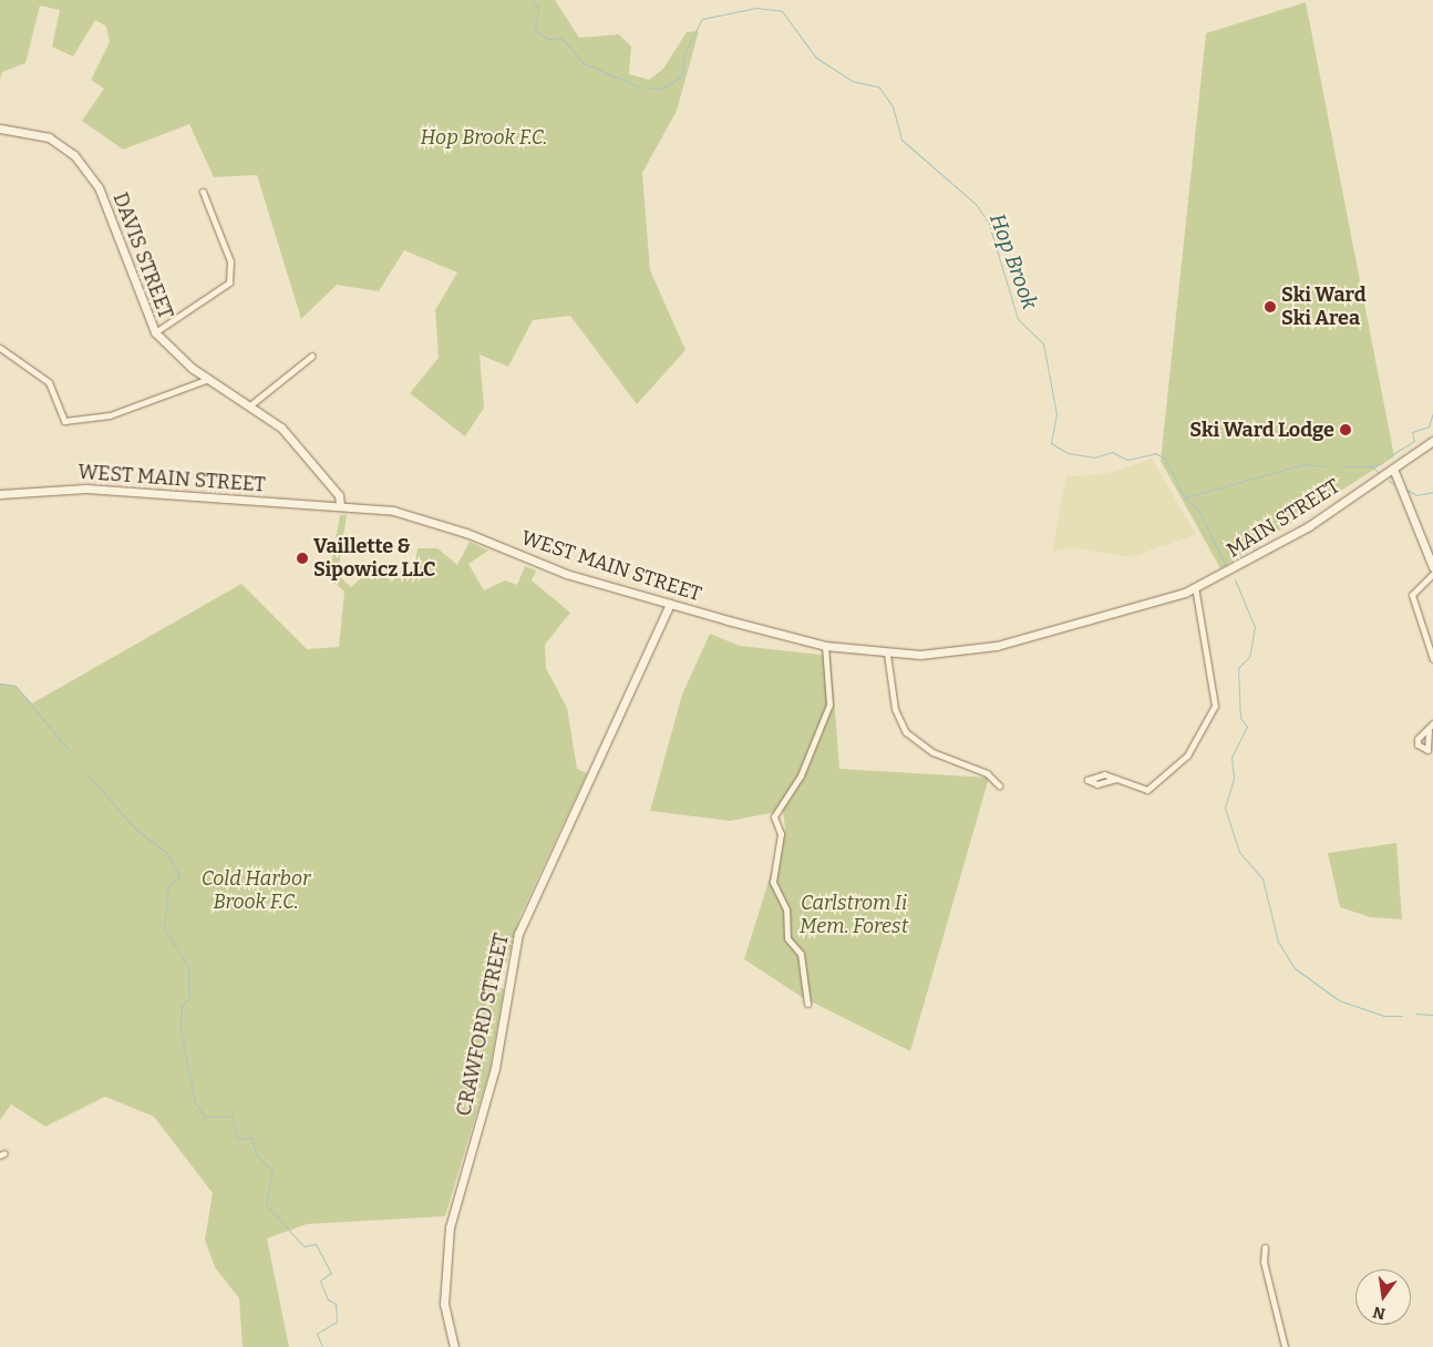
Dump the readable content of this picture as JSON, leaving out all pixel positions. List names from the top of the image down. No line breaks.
{"streets":{"main road":["DAVIS STREET","WEST MAIN STREET","MAIN STREET","CRAWFORD STREET"]},"crossings":[["DAVIS STREET","WEST MAIN STREET"],["WEST MAIN STREET","MAIN STREET"],["WEST MAIN STREET","CRAWFORD STREET"]],"water":["Hop Brook"],"parks":["Hop Brook F.C.","Cold Harbor Brook F.C.","Carlstrom Ii Mem. Forest"],"places":["Ski Ward Ski Area","Ski Ward Lodge","Vaillette & Sipowicz LLC"],"north":"bottom"}
